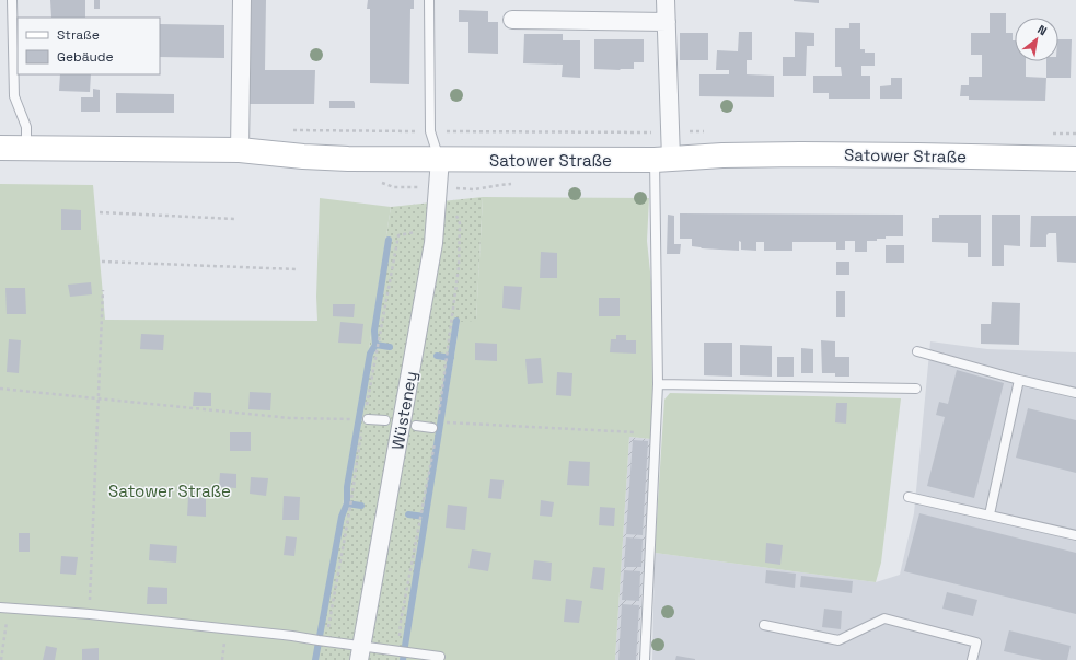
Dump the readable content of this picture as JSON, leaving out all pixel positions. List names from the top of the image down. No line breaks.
{"streets":{"main road":["Satower Straße"],"street":["Wüsteney"]},"crossings":[["Satower Straße","Wüsteney"]],"parks":["Satower Straße"],"legend":["Straße","Gebäude"],"north":"top right"}
